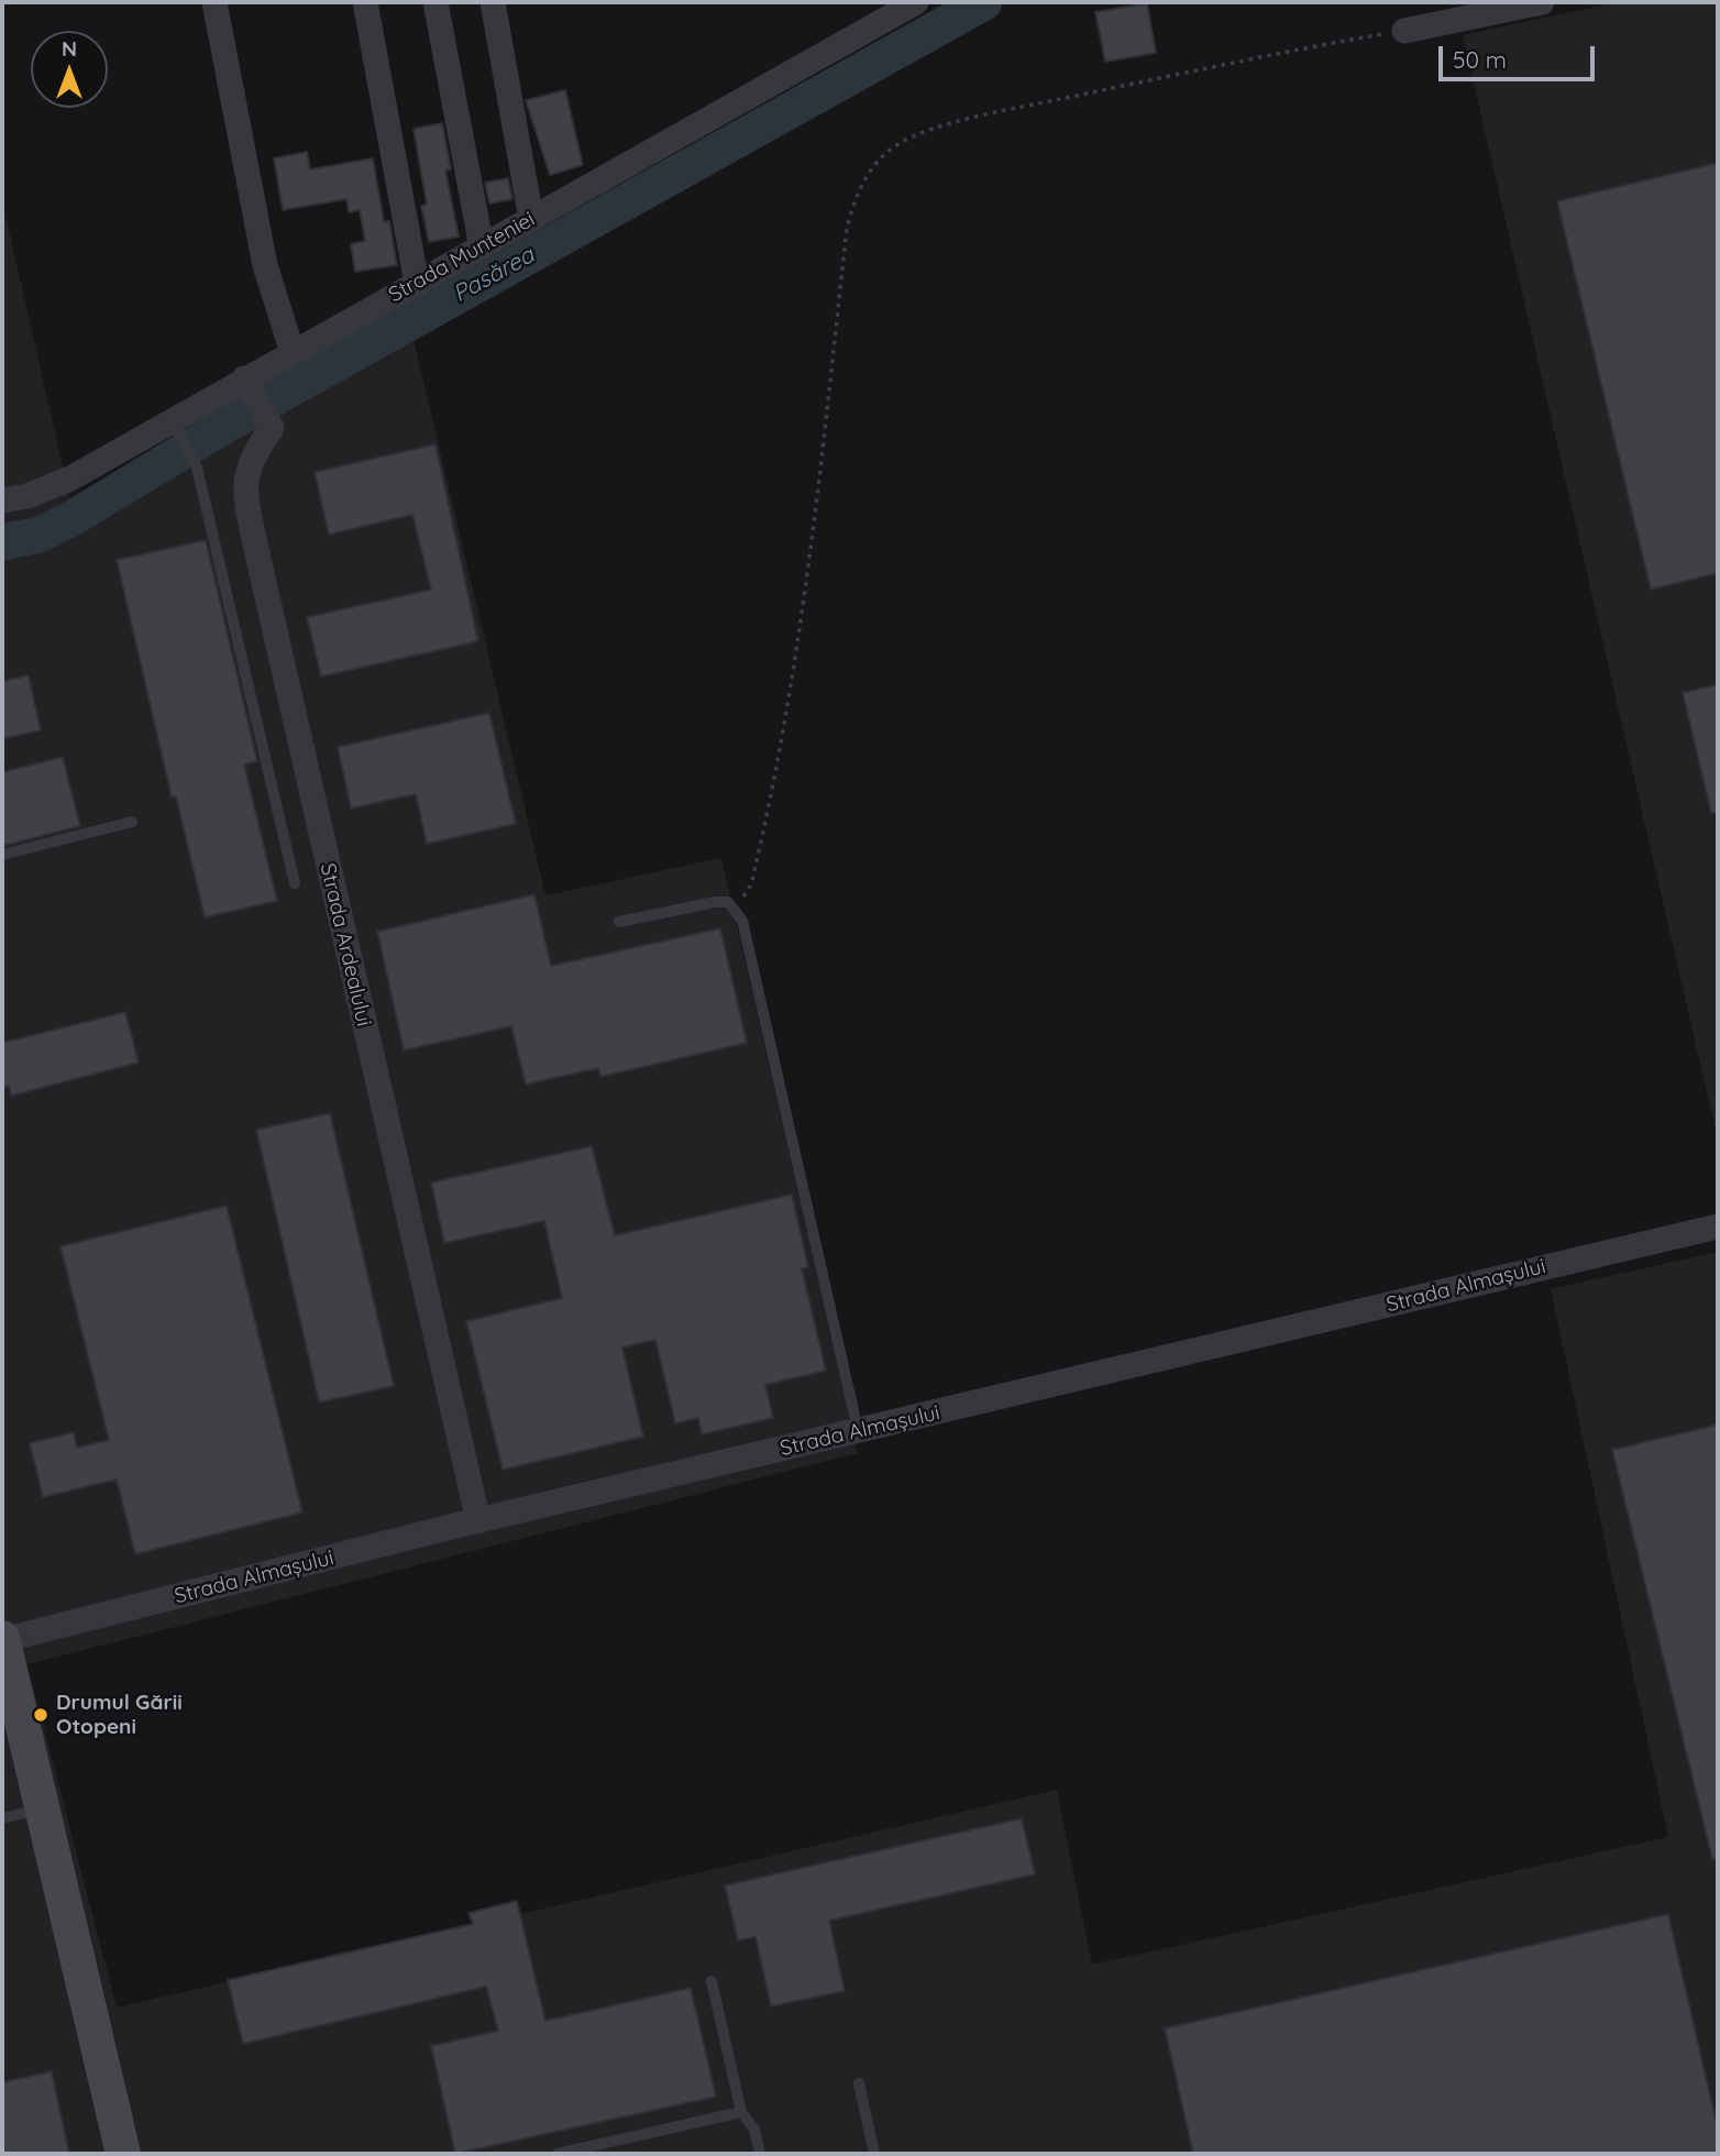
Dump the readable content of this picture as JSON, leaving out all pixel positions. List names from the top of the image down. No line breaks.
{"streets":{"street":["Strada Munteniei","Strada Ardealului","Strada Almașului"]},"crossings":[["Strada Munteniei","Strada Ardealului"],["Strada Ardealului","Strada Almașului"]],"water":["Pasărea"],"places":["Drumul Gării Otopeni"],"scale_bar":"50 m","north":"top"}
